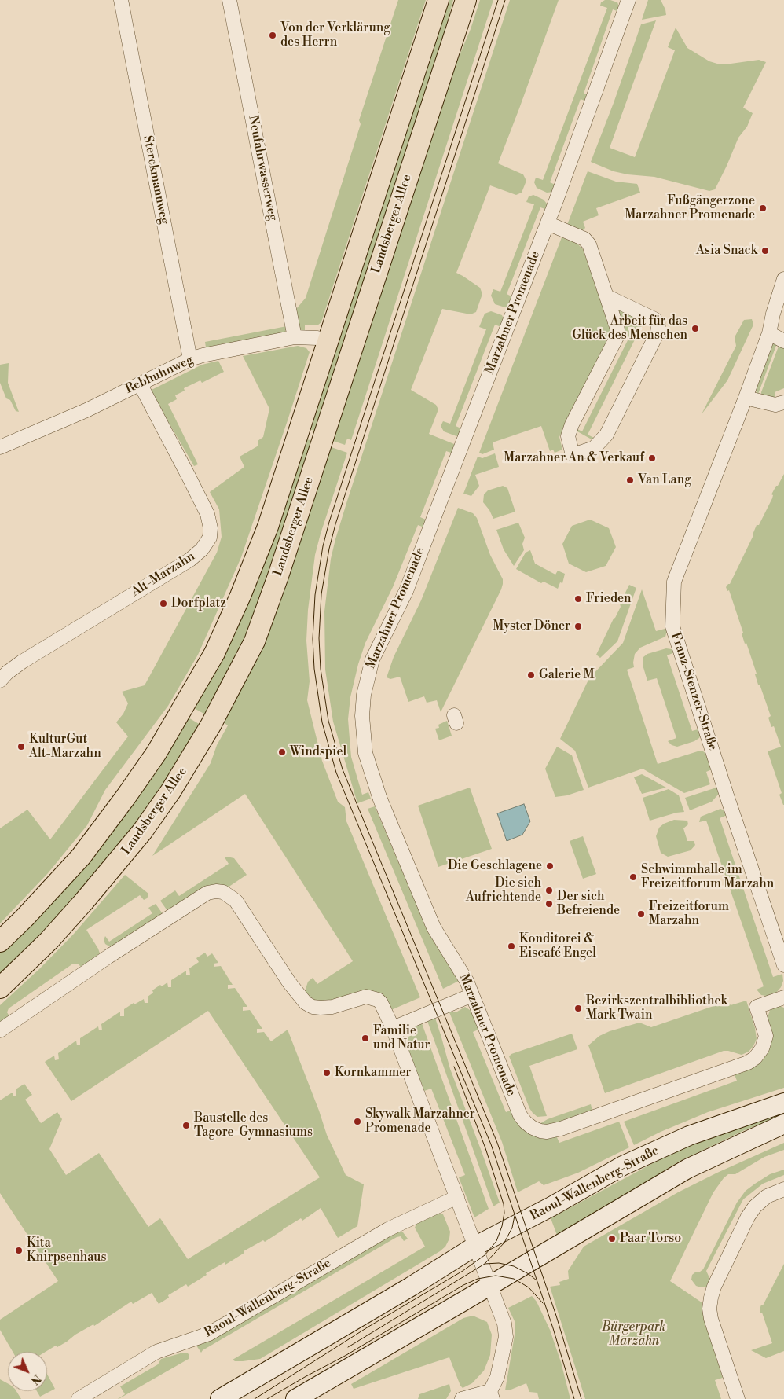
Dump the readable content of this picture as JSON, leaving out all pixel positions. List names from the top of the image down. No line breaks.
{"streets":{"main road":["Landsberger Allee","Raoul-Wallenberg-Straße"],"street":["Neufahrwasserweg","Sterckmannweg","Marzahner Promenade","Rebhuhnweg","Alt-Marzahn","Franz-Stenzer-Straße"]},"crossings":[["Neufahrwasserweg","Rebhuhnweg"],["Sterckmannweg","Rebhuhnweg"],["Landsberger Allee","Rebhuhnweg"],["Rebhuhnweg","Alt-Marzahn"]],"parks":["Bürgerpark Marzahn"],"places":["Von der Verklärung des Herrn","Fußgängerzone Marzahner Promenade","Asia Snack","Arbeit für das Glück des Menschen","Marzahner An & Verkauf","Van Lang","Frieden","Dorfplatz","Myster Döner","Galerie M","KulturGut Alt-Marzahn","Windspiel","Die Geschlagene","Schwimmhalle im Freizeitforum Marzahn","Die sich Aufrichtende","Der sich Befreiende","Freizeitforum Marzahn","Konditorei & Eiscafé Engel","Bezirkszentralbibliothek Mark Twain","Familie und Natur","Kornkammer","Skywalk Marzahner Promenade","Baustelle des Tagore-Gymnasiums","Paar Torso","Kita Knirpsenhaus"],"north":"bottom right"}
